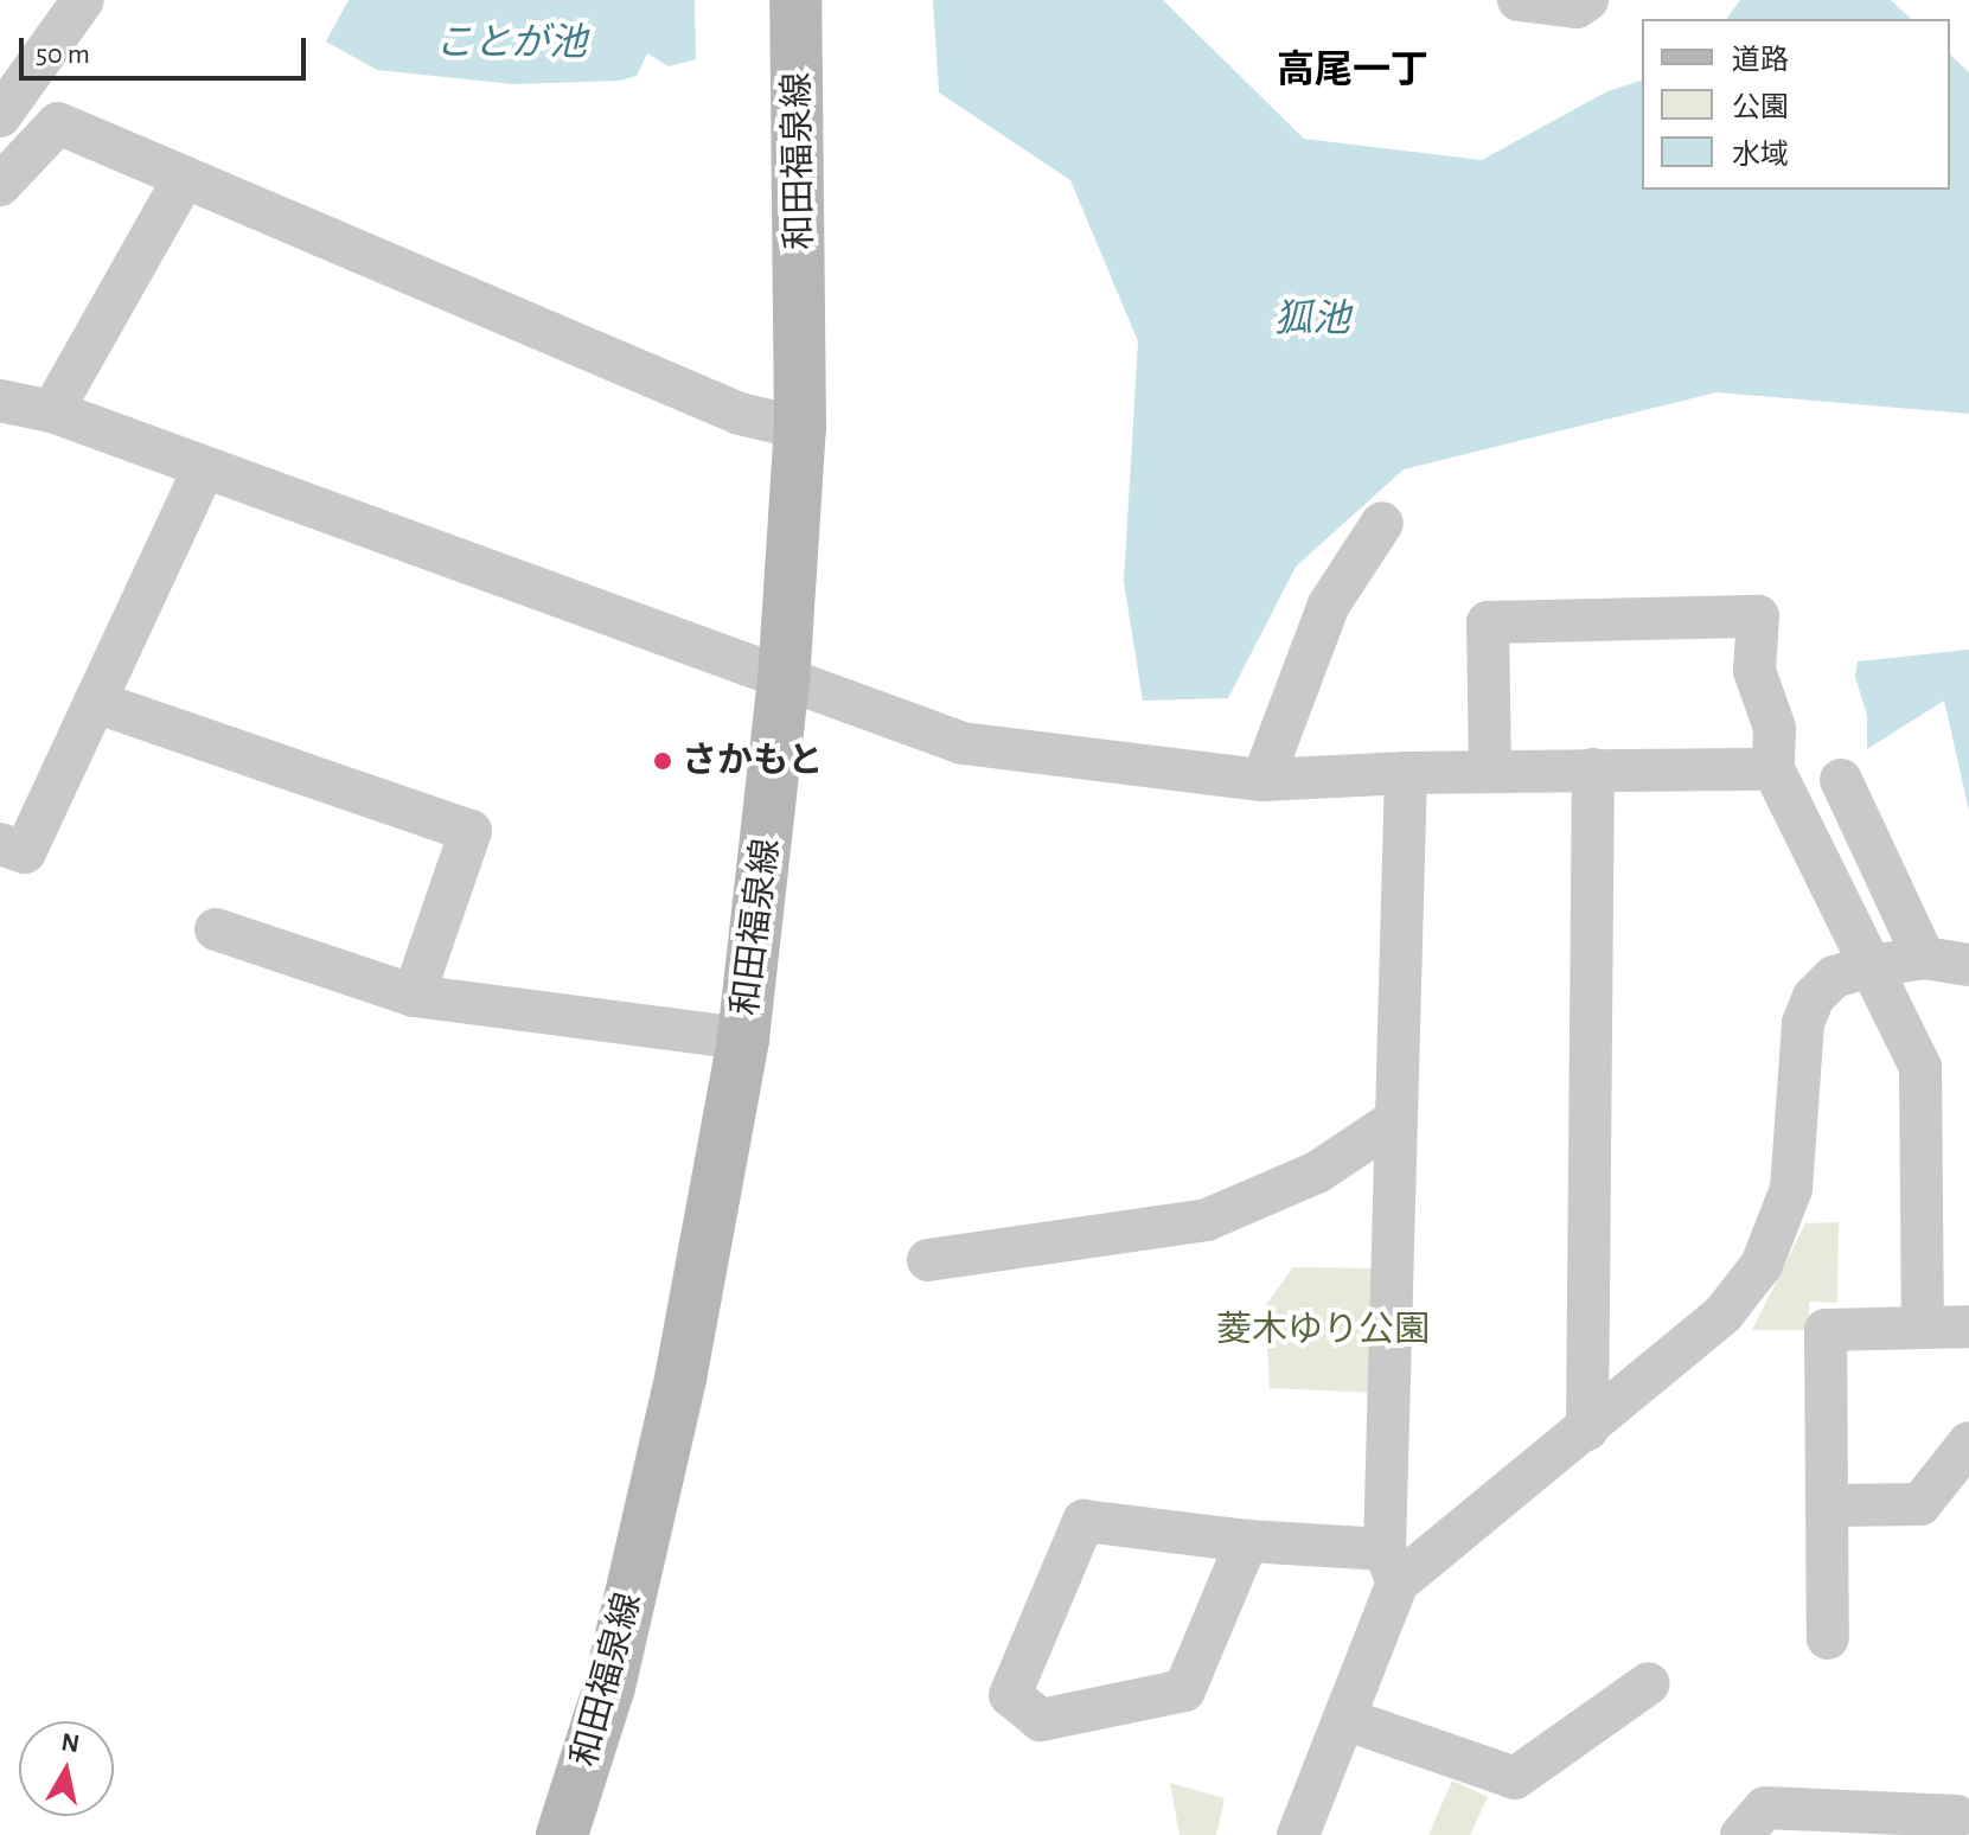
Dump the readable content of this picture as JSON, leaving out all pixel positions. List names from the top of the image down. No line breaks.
{"streets":{"main road":["和田福泉線"]},"districts":["高尾一丁"],"water":["ことが池","狐池"],"parks":["菱木ゆり公園"],"places":["さかもと"],"legend":["道路","公園","水域"],"scale_bar":"50 m","north":"top"}
